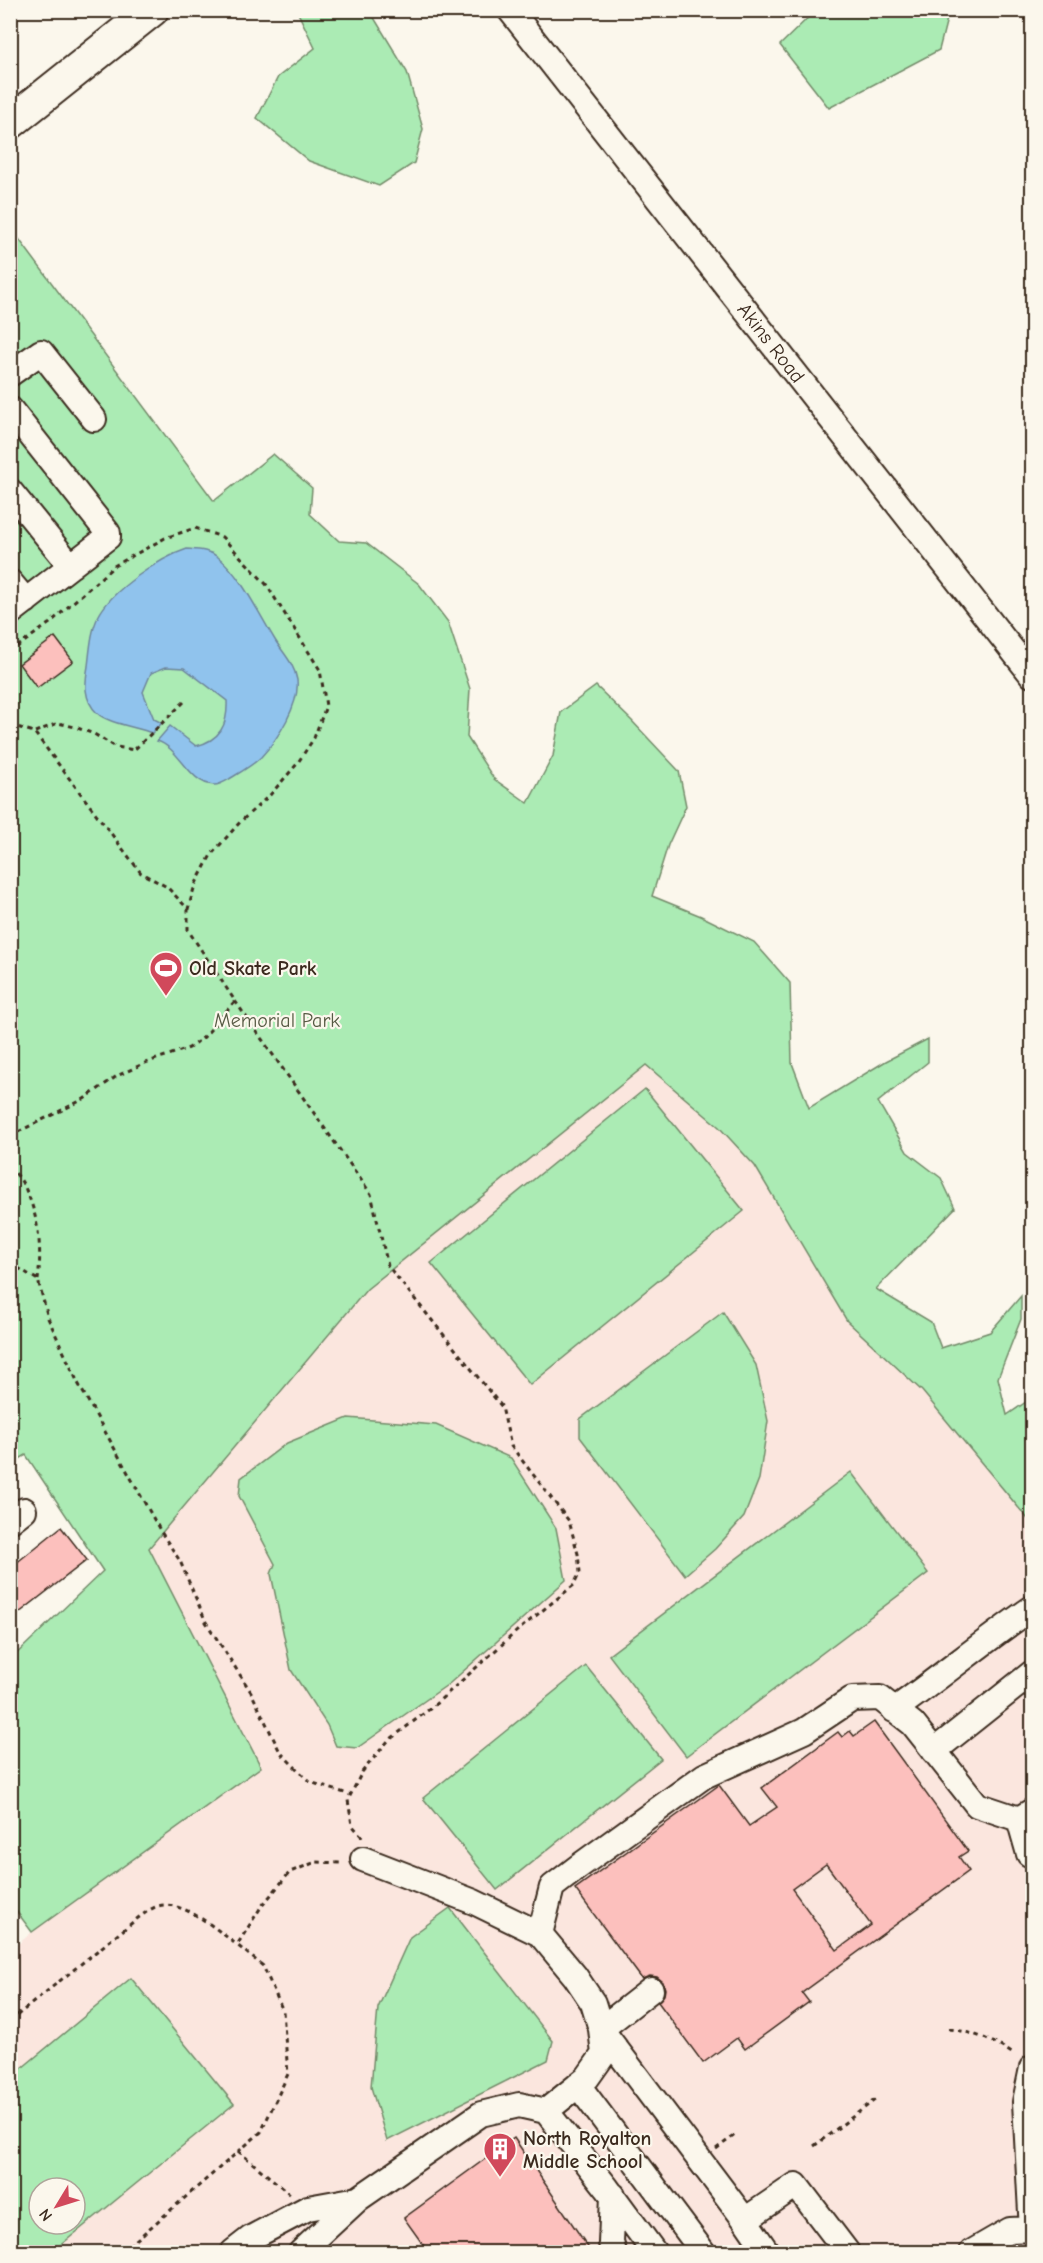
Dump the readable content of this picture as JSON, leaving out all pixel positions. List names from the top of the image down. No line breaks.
{"streets":{"street":["Akins Road"]},"parks":["Memorial Park"],"places":{"sports":["Old Skate Park"],"building":["North Royalton Middle School"]},"north":"bottom left"}
